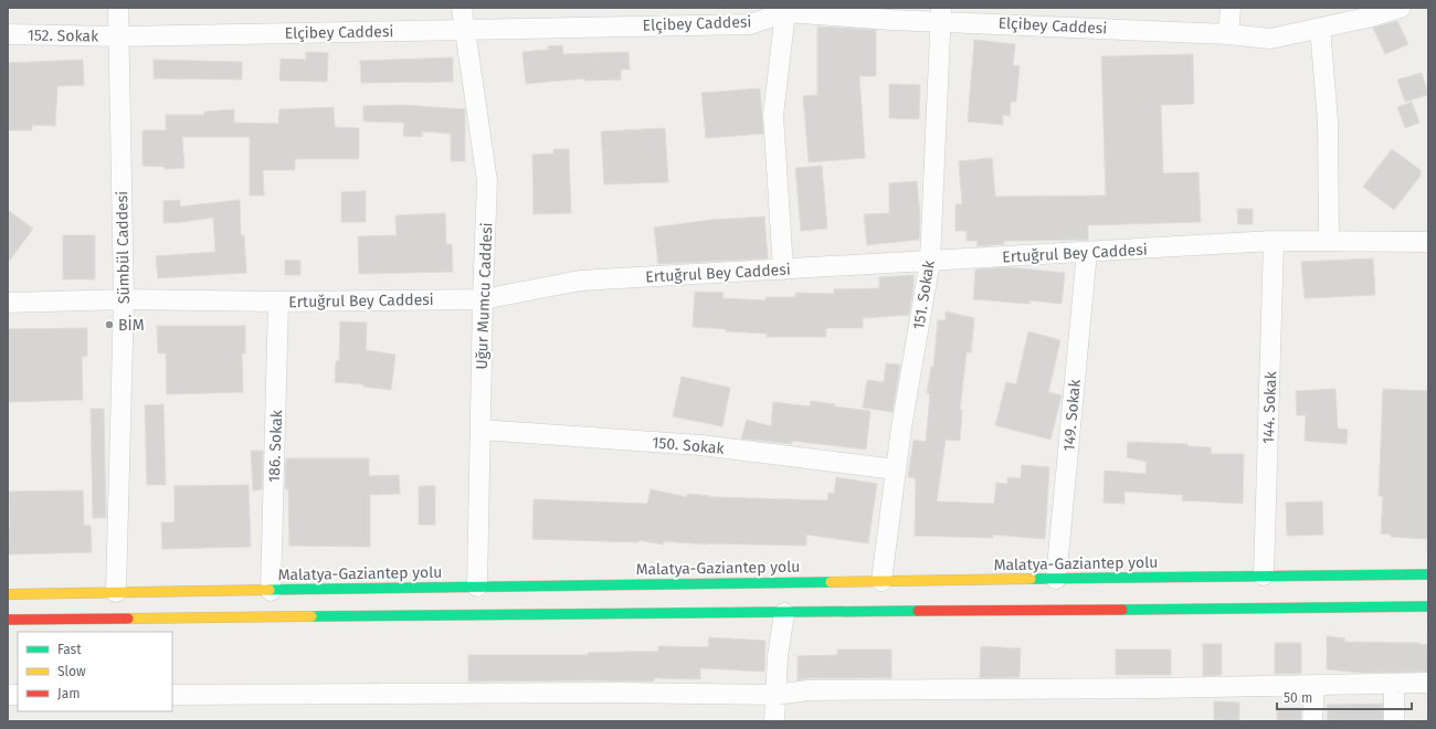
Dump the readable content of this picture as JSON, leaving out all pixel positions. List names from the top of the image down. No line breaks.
{"streets":{"highway":["Malatya-Gaziantep yolu"],"street":["Elçibey Caddesi","152. Sokak","Sümbül Caddesi","Ertuğrul Bey Caddesi","151. Sokak","Uğur Mumcu Caddesi","144. Sokak","149. Sokak","150. Sokak","186. Sokak"]},"crossings":[["Elçibey Caddesi","152. Sokak"],["Elçibey Caddesi","Sümbül Caddesi"],["Elçibey Caddesi","151. Sokak"],["Elçibey Caddesi","Uğur Mumcu Caddesi"],["152. Sokak","Sümbül Caddesi"],["Sümbül Caddesi","Ertuğrul Bey Caddesi"],["Sümbül Caddesi","Malatya-Gaziantep yolu"],["Ertuğrul Bey Caddesi","151. Sokak"],["Ertuğrul Bey Caddesi","Uğur Mumcu Caddesi"],["Ertuğrul Bey Caddesi","144. Sokak"],["Ertuğrul Bey Caddesi","149. Sokak"],["Ertuğrul Bey Caddesi","186. Sokak"],["151. Sokak","150. Sokak"],["151. Sokak","Malatya-Gaziantep yolu"],["Uğur Mumcu Caddesi","150. Sokak"],["Uğur Mumcu Caddesi","Malatya-Gaziantep yolu"],["144. Sokak","Malatya-Gaziantep yolu"],["149. Sokak","Malatya-Gaziantep yolu"],["186. Sokak","Malatya-Gaziantep yolu"]],"places":["BİM"],"legend":["Fast","Slow","Jam"],"scale_bar":"50 m"}
